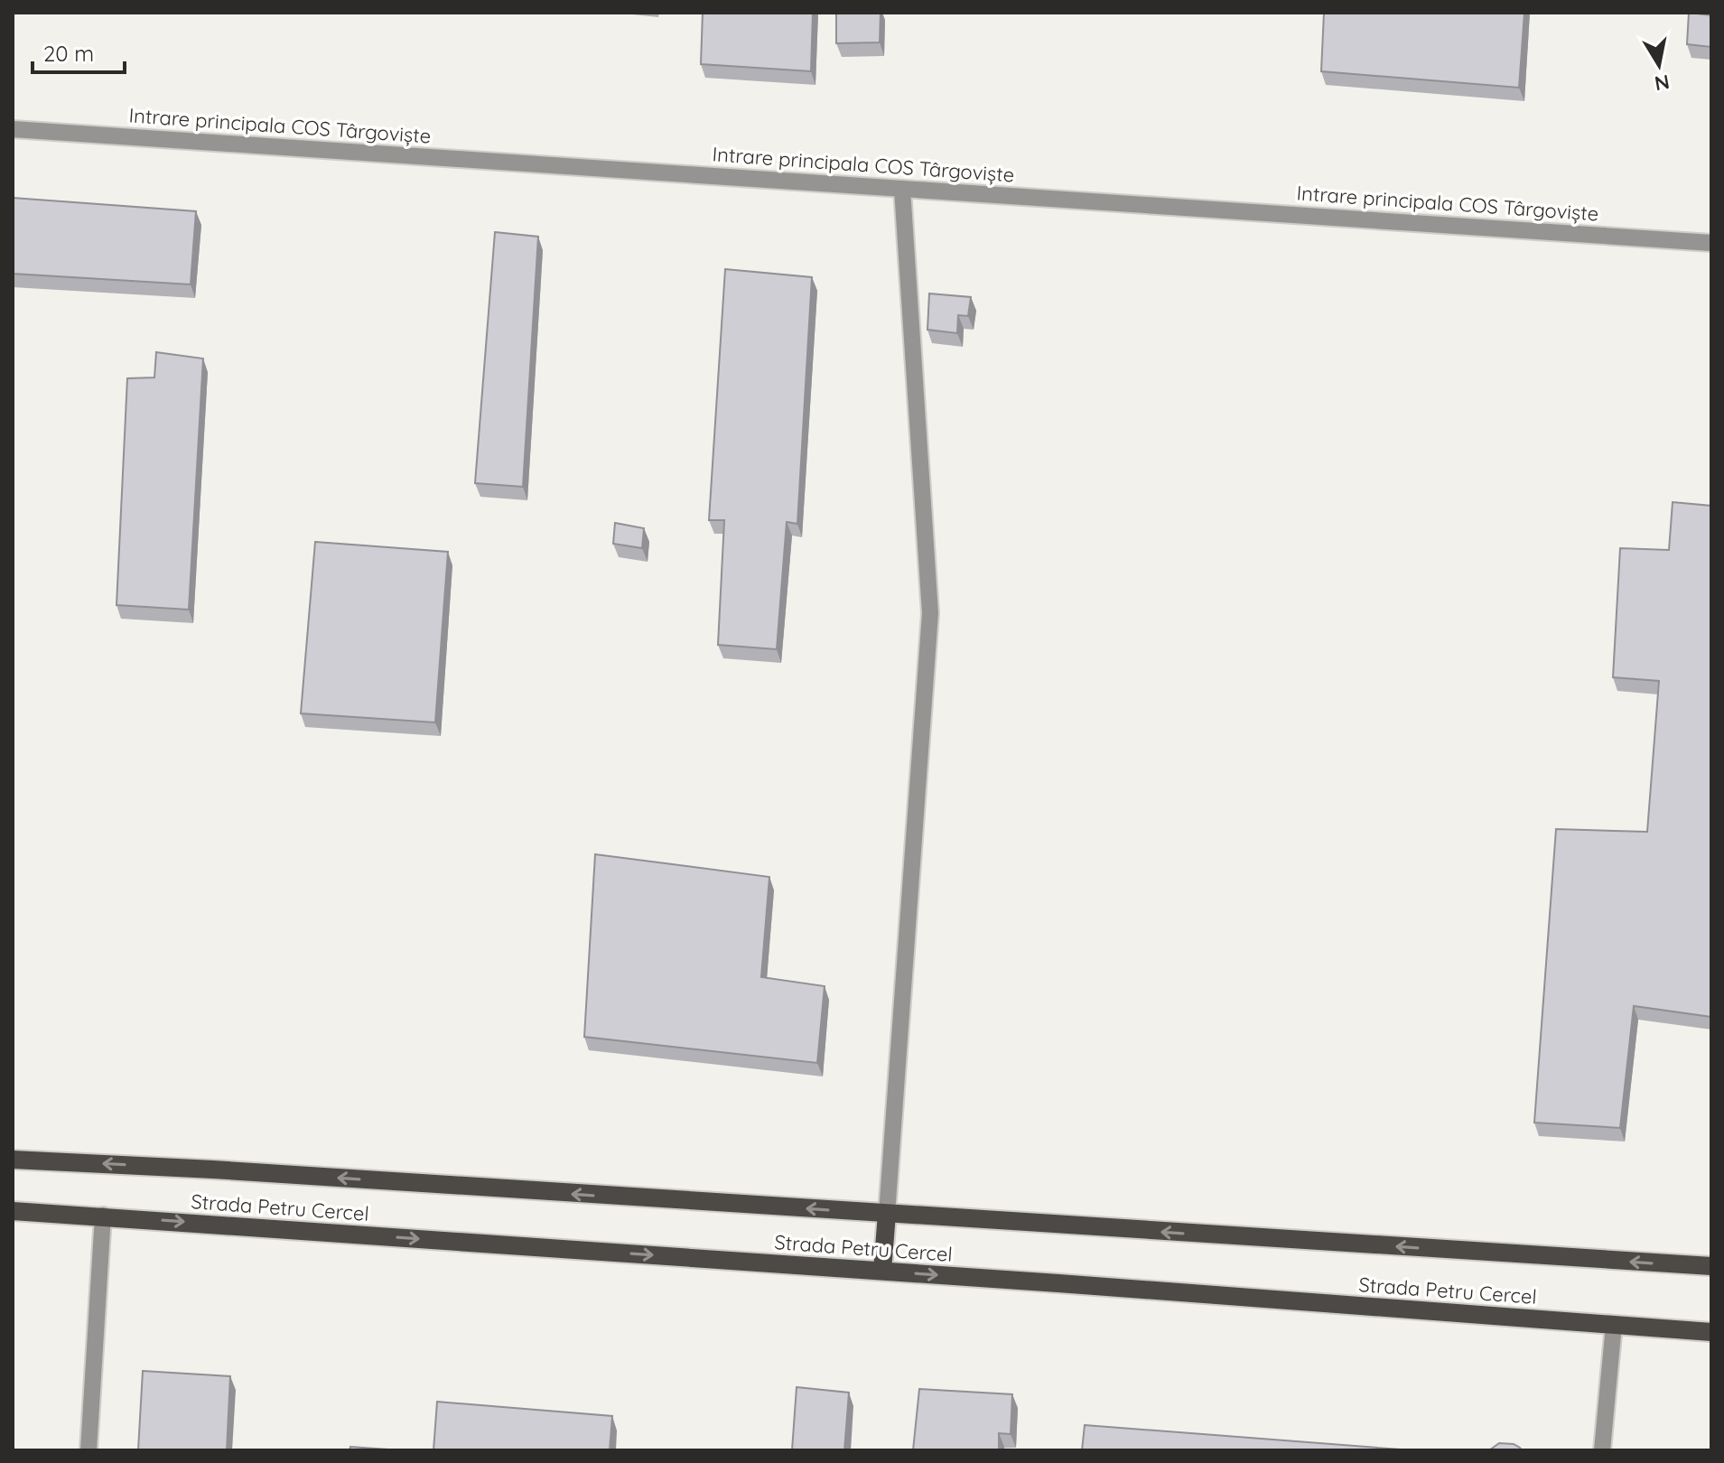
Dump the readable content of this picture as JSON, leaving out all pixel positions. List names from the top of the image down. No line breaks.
{"streets":{"main road":["Strada Petru Cercel"],"lane":["Intrare principala COS Târgoviște"]},"scale_bar":"20 m","north":"bottom"}
